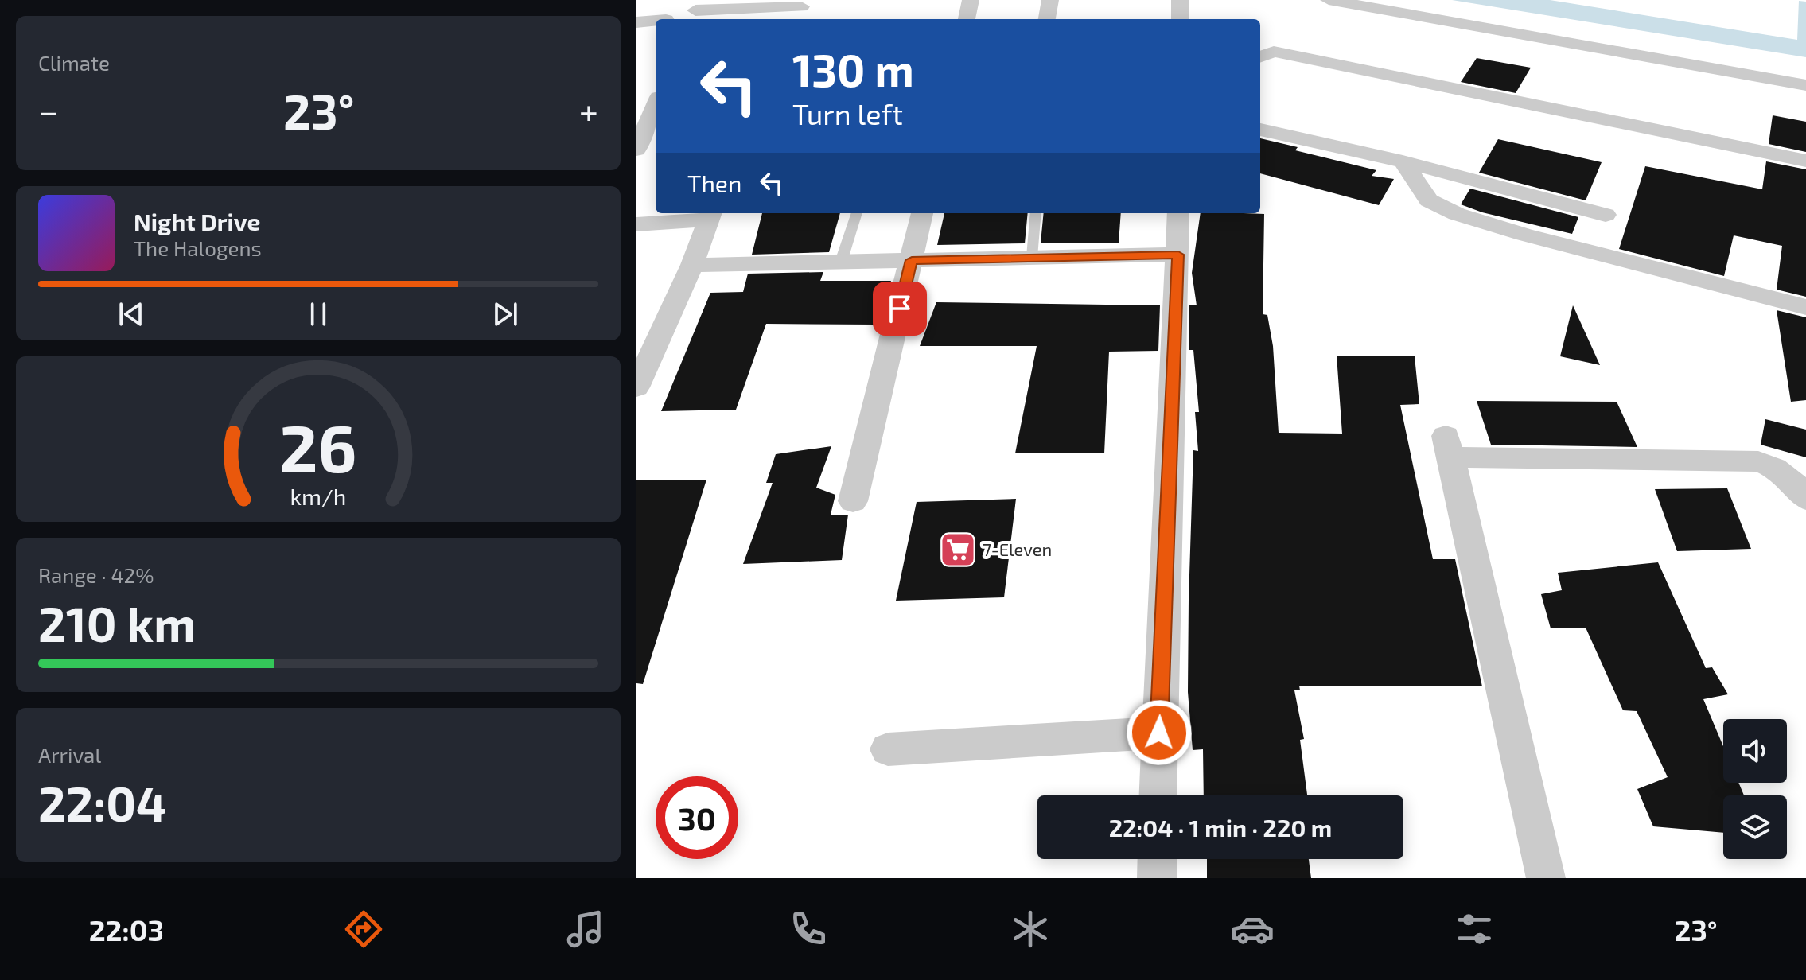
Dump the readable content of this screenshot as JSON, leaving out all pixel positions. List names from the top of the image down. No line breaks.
{"places":{"supermarket":["7-Eleven"]},"page":{"tile":["Climate",["Range · 42%","210 km"],["Arrival","22:04"]],"turn":["130 m","Turn left"],"heat":["−","23°","+"],"then":"Then","song":["Night Drive","The Halogens"],"limit":"30","trip":"22:04 · 1 min · 220 m","tabs":["22:03","23°"],"gauge":["26","km/h"]}}
